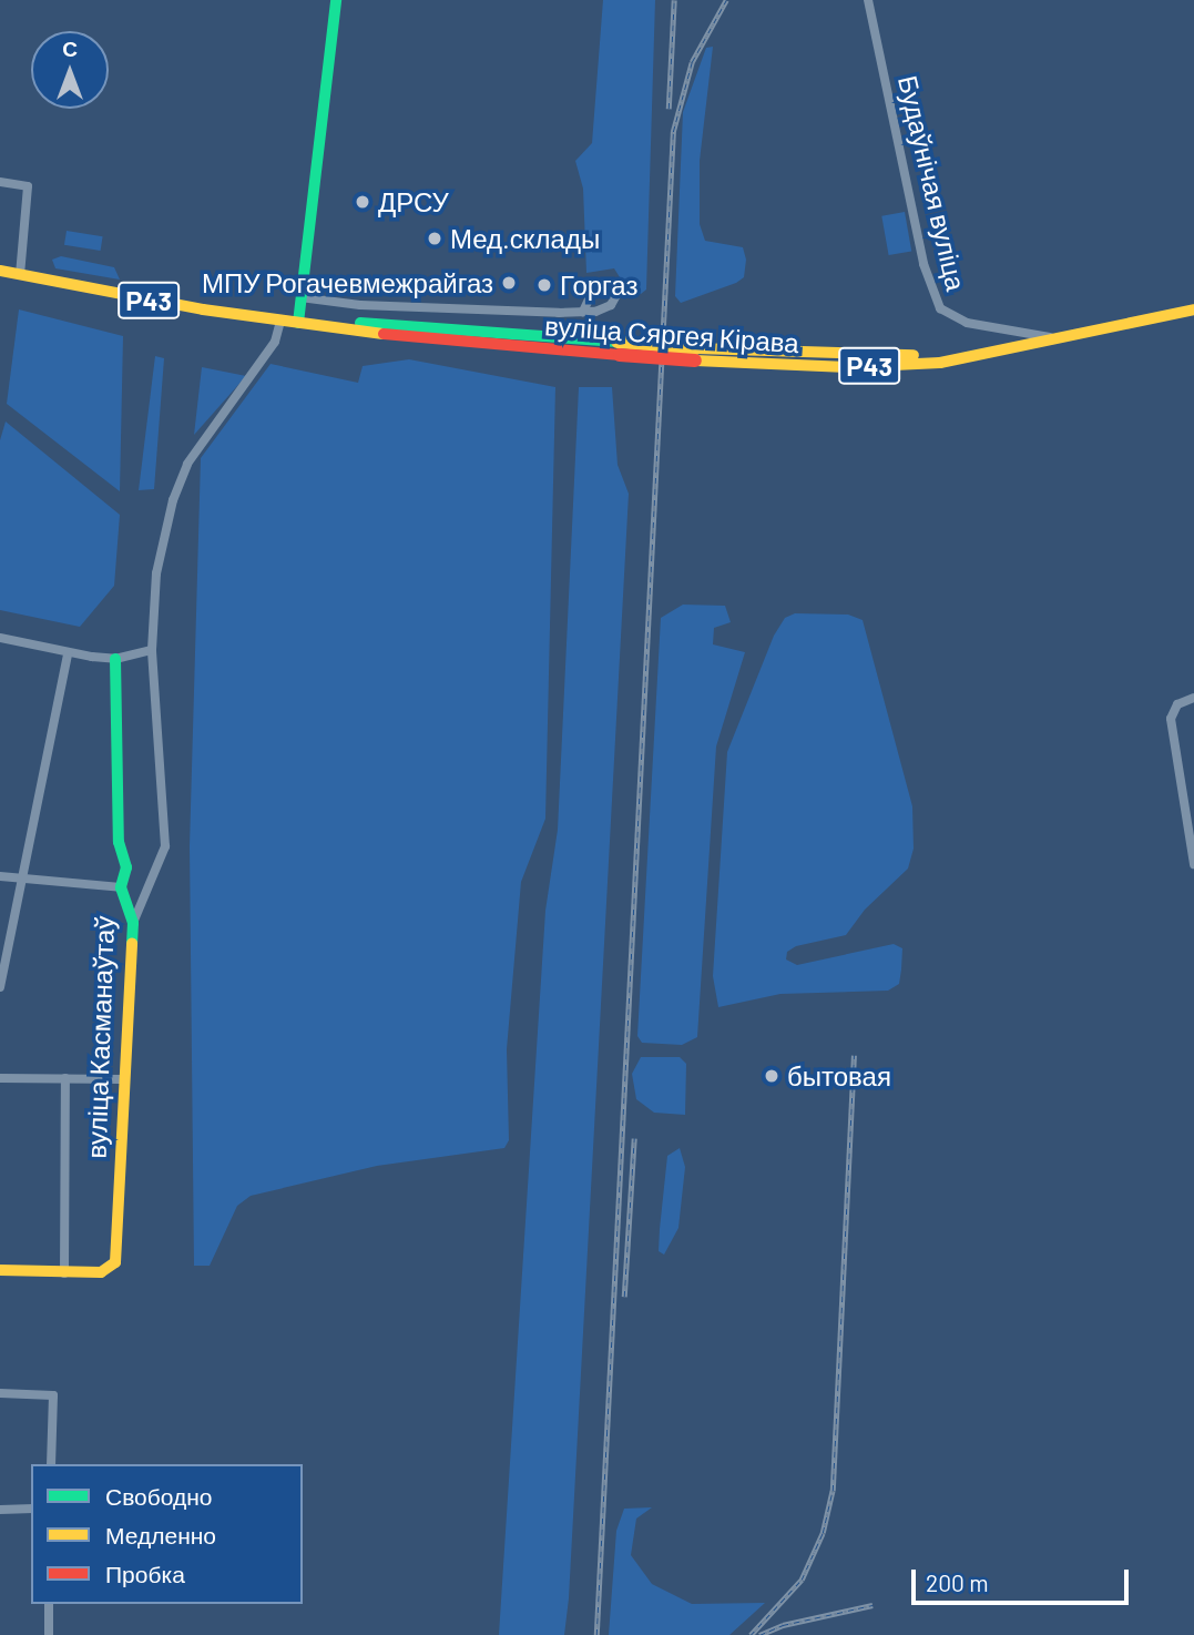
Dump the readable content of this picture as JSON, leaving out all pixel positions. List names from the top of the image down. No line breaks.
{"streets":{"main road":["Р43","вуліца Сяргея Кірава","вуліца Касманаўтаў"],"street":["Будаўнічая вуліца"]},"crossings":[["Будаўнічая вуліца","вуліца Сяргея Кірава"]],"places":["ДРСУ","Мед.склады","МПУ Рогачевмежрайгаз","Горгаз","бытовая"],"legend":["Свободно","Медленно","Пробка"],"scale_bar":"200 m","north":"top"}
